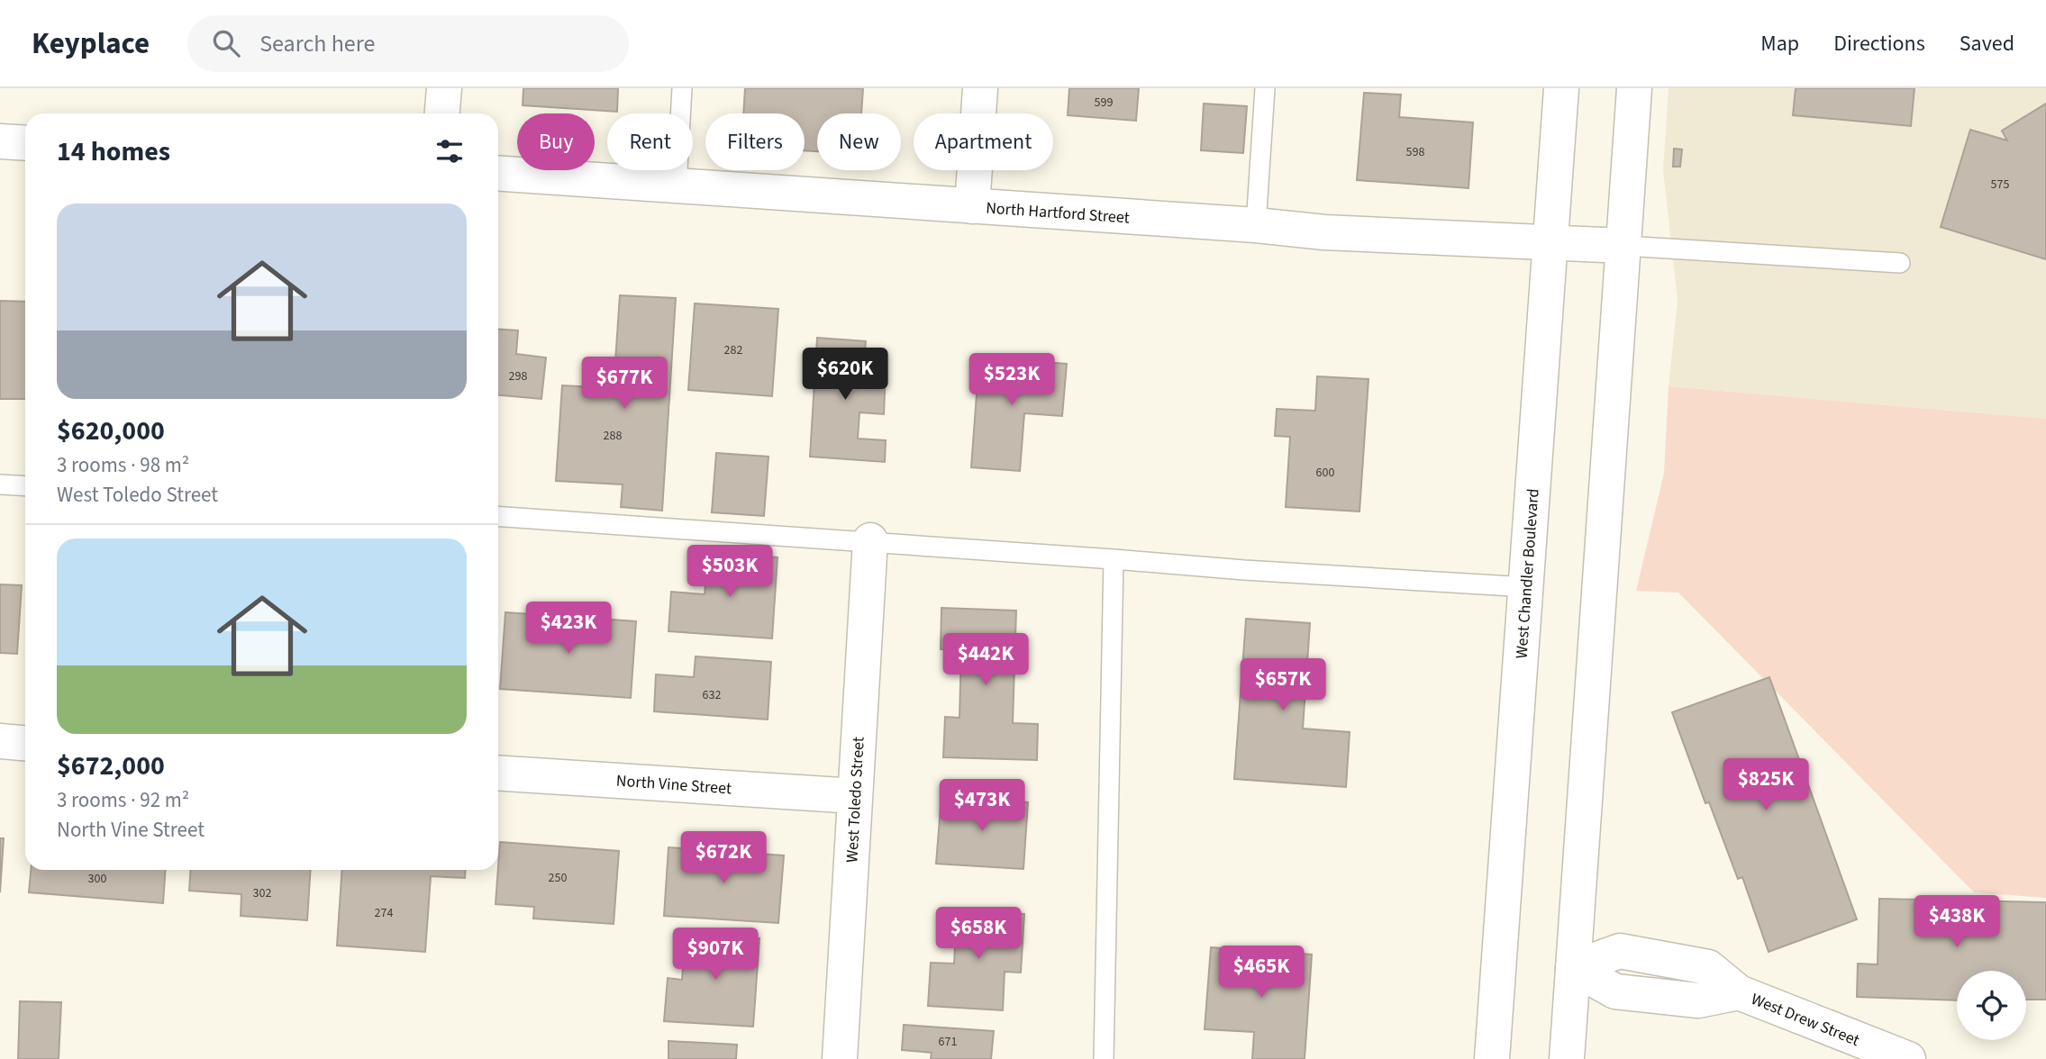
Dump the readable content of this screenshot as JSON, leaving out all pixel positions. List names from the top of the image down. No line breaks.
{"streets":{"street":["North Hartford Street","West Chandler Boulevard","North Vine Street","West Toledo Street","West Drew Street"]},"crossings":[["North Hartford Street","West Chandler Boulevard"],["North Vine Street","West Toledo Street"]],"house_numbers":["599","598","575","282","298","288","600","632","250","300","302","274","671"],"page":{"header":"Keyplace","search":"Search here","nav":["Map","Directions","Saved"],"chip":["Buy","Rent","Filters","New","Apartment"],"heading":"14 homes","list":[{"name":"$620,000","note":"3 rooms · 98 m² · West Toledo Street"},{"name":"$672,000","note":"3 rooms · 92 m² · North Vine Street"}],"price":["$620K","$523K","$677K","$503K","$423K","$442K","$657K","$825K","$473K","$672K","$438K","$658K","$907K","$465K"]}}
